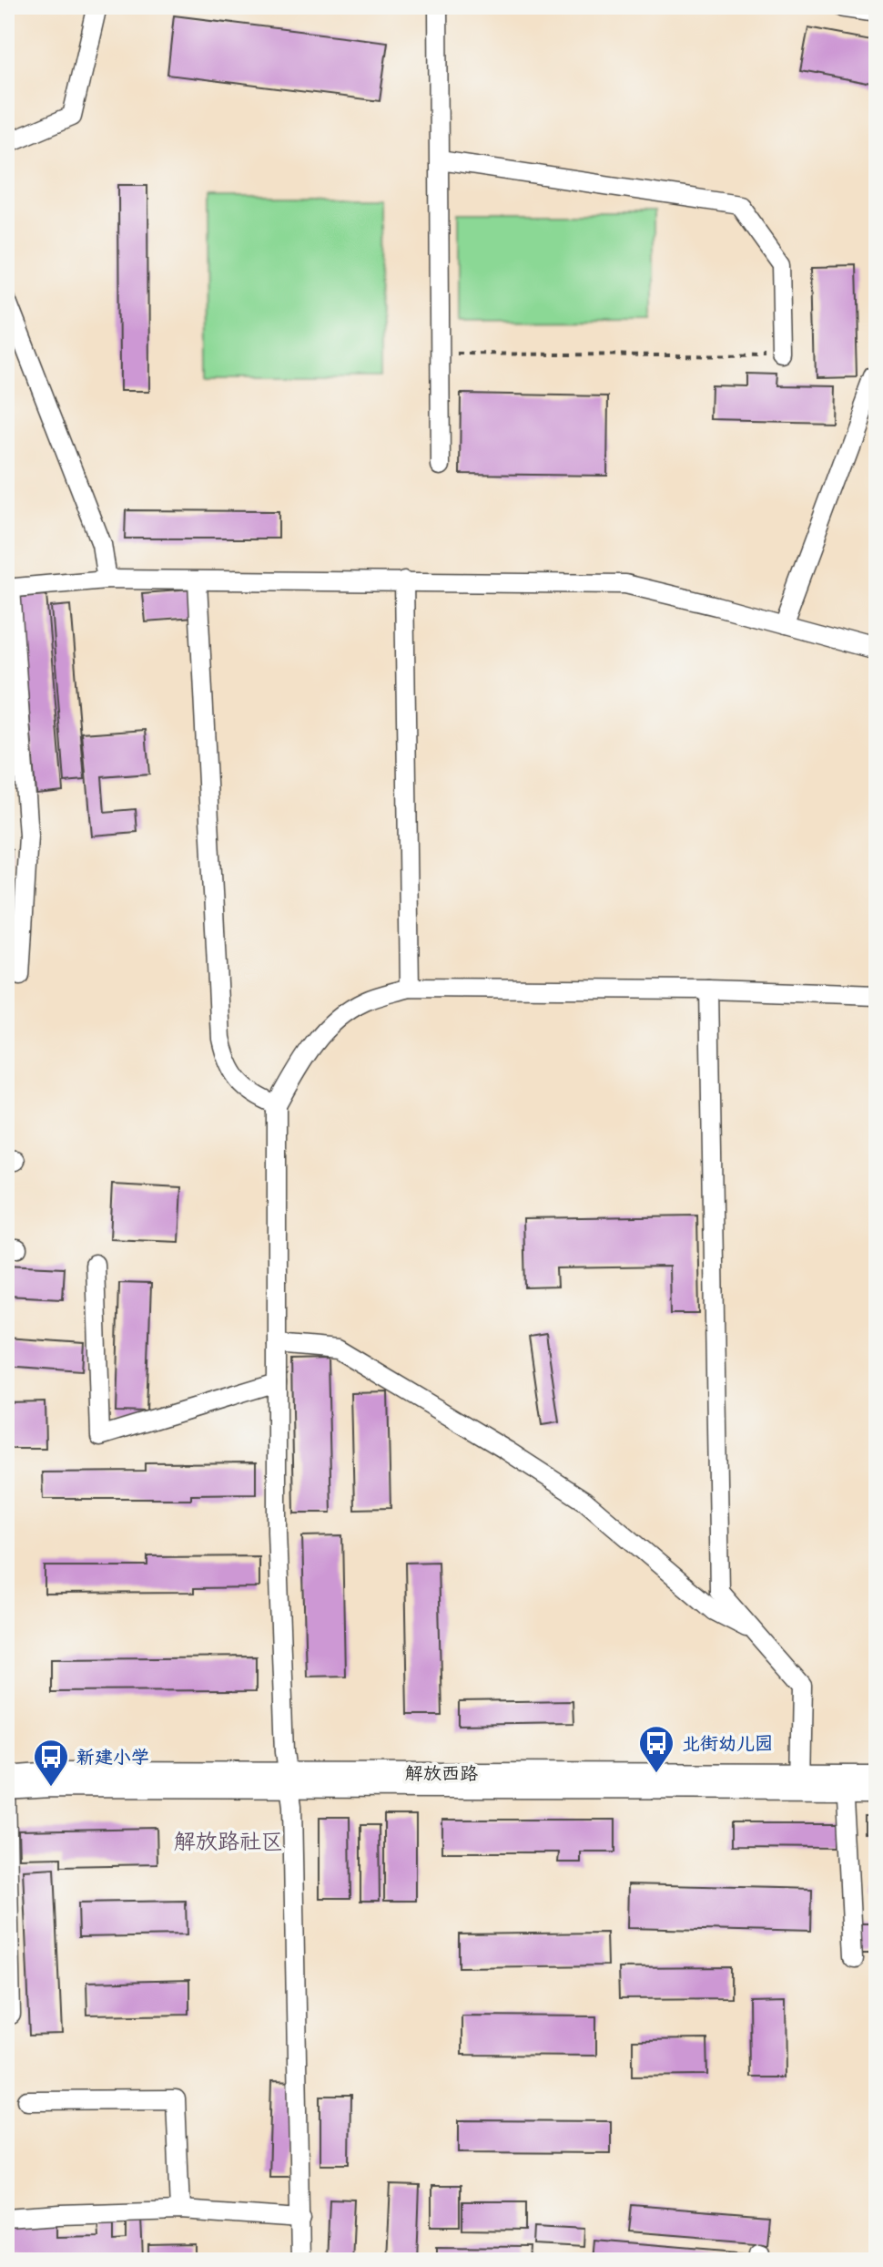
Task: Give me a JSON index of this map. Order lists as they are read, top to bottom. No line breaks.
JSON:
{"streets":{"street":["解放西路"]},"districts":["解放路社区"],"places":{"bus stop":["北街幼儿园","新建小学"]}}
